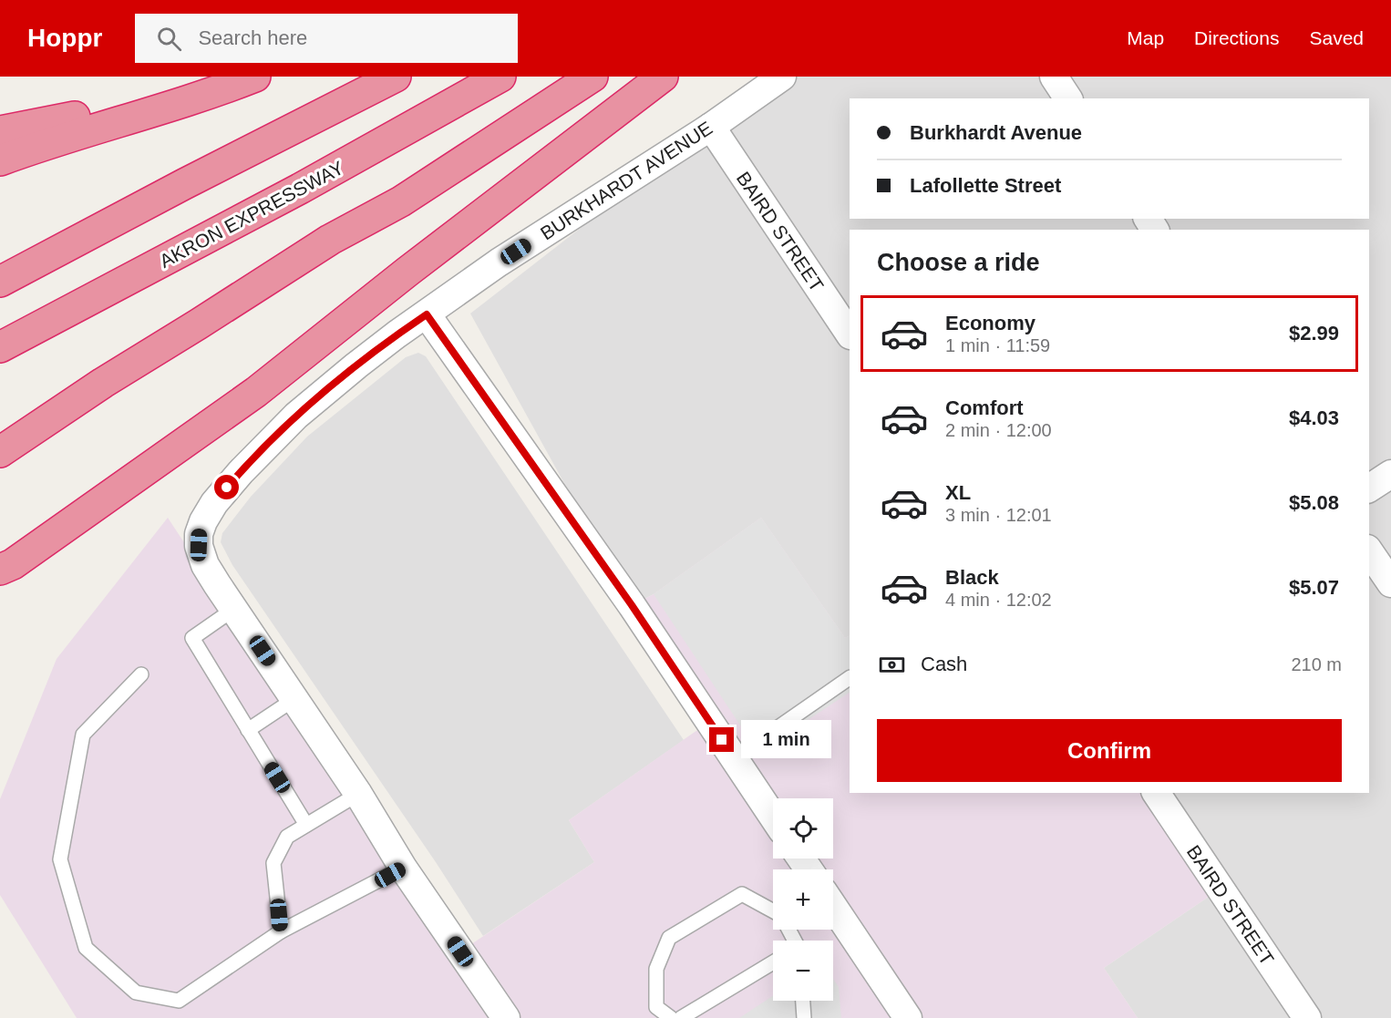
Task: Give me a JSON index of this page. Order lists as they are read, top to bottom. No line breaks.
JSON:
{"streets":{"highway":["AKRON EXPRESSWAY"],"street":["BURKHARDT AVENUE","BAIRD STREET"]},"crossings":[["BURKHARDT AVENUE","BAIRD STREET"]],"page":{"header":"Hoppr","search":"Search here","nav":["Map","Directions","Saved"],"banner":["Burkhardt Avenue","Lafollette Street"],"heading":"Choose a ride","list":[{"name":"Economy","note":"1 min · 11:59","value":"$2.99"},{"name":"Comfort","note":"2 min · 12:00","value":"$4.03"},{"name":"XL","note":"3 min · 12:01","value":"$5.08"},{"name":"Black","note":"4 min · 12:02","value":"$5.07"}],"pay":["Cash","210 m"],"buttons":"Confirm","bubble":"1 min","map_buttons":["+","−"]}}
